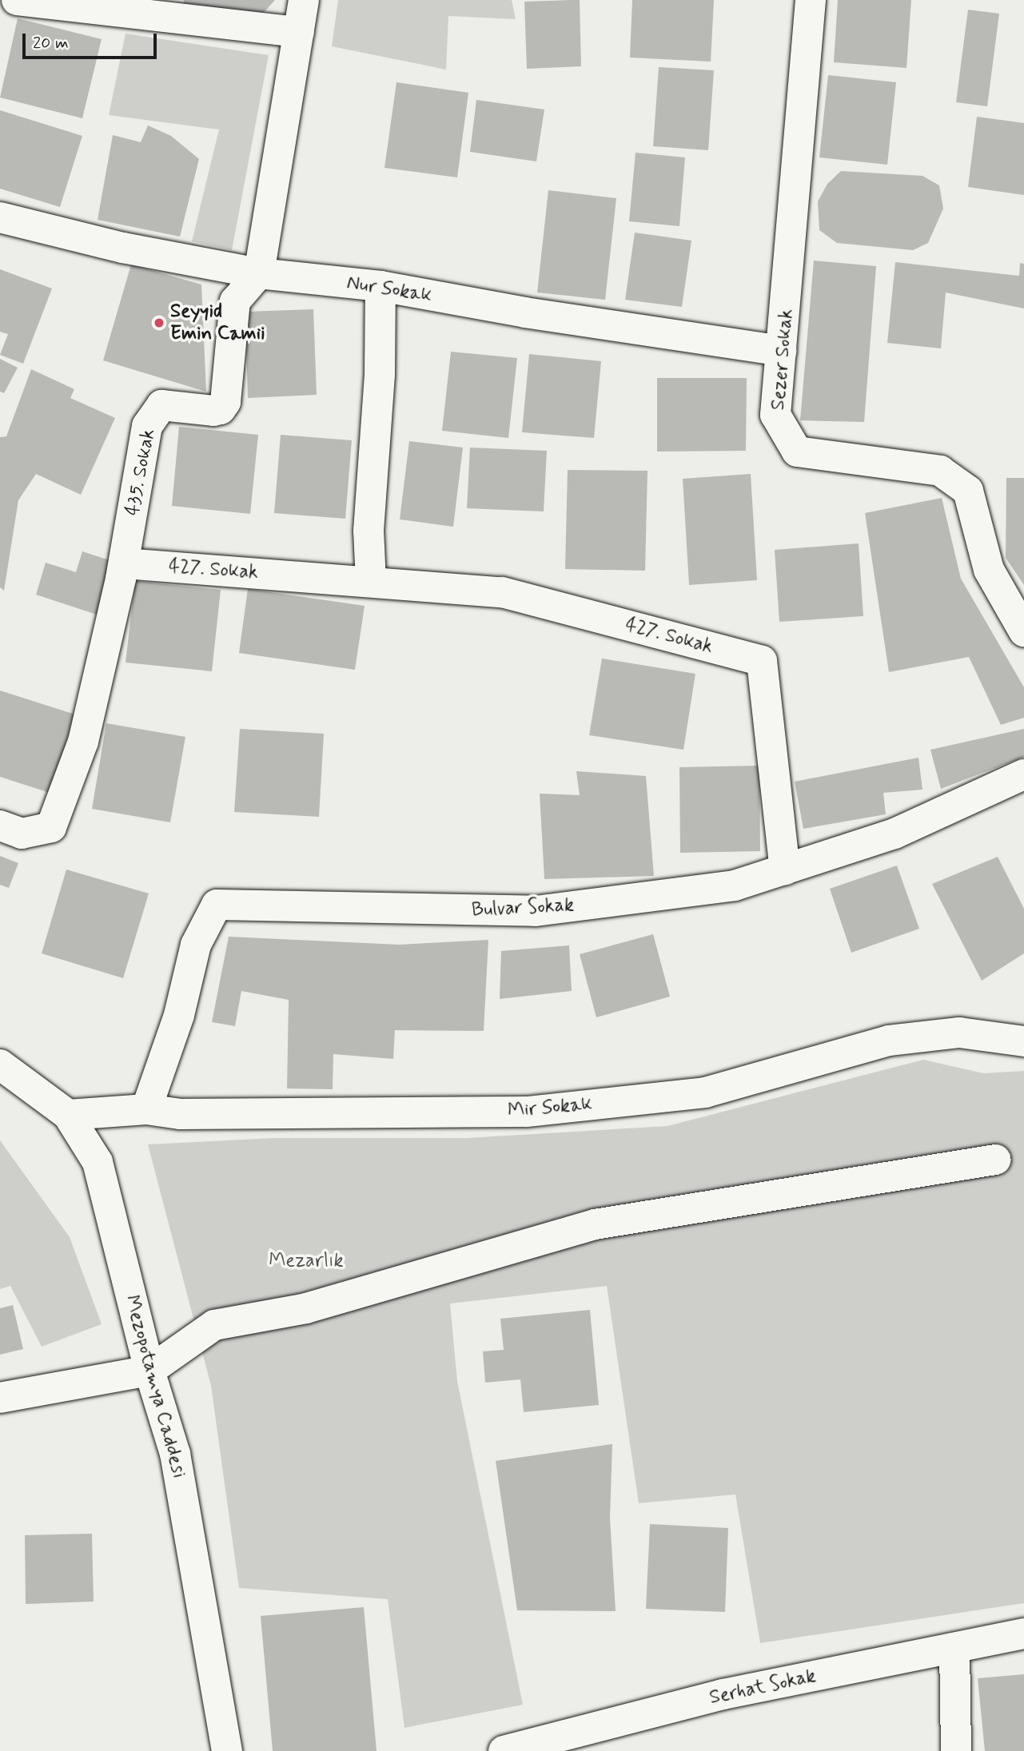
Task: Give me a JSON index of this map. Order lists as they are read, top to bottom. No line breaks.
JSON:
{"streets":{"street":["Nur Sokak","Sezer Sokak","435. Sokak","427. Sokak","Bulvar Sokak","Mir Sokak","Mezopotamya Caddesi","Serhat Sokak"]},"crossings":[["Nur Sokak","Sezer Sokak"],["Nur Sokak","435. Sokak"],["435. Sokak","427. Sokak"],["427. Sokak","Bulvar Sokak"],["Bulvar Sokak","Mir Sokak"],["Mir Sokak","Mezopotamya Caddesi"]],"parks":["Mezarlık"],"places":["Seyyid Emin Camii"],"scale_bar":"20 m"}
